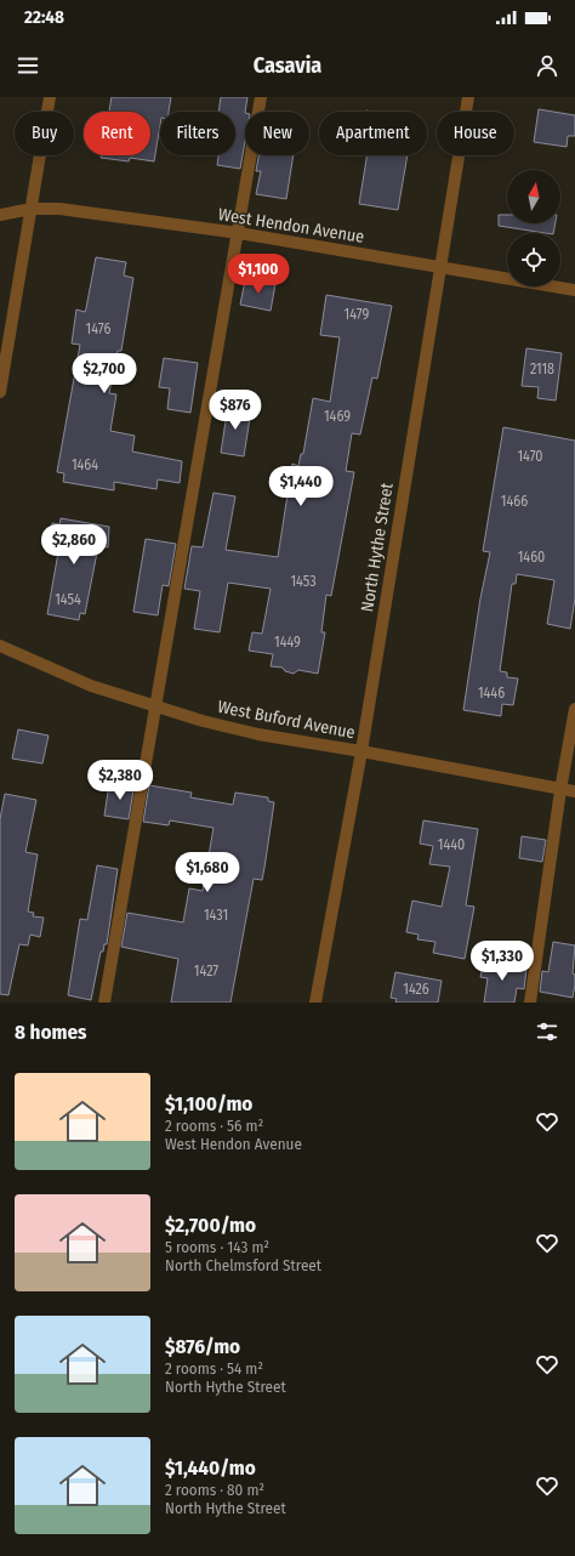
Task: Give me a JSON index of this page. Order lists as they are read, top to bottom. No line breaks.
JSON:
{"streets":{"street":["West Hendon Avenue","North Hythe Street","West Buford Avenue"]},"crossings":[["West Hendon Avenue","North Hythe Street"],["North Hythe Street","West Buford Avenue"]],"house_numbers":["1479","1476","2118","1469","1470","1464","1466","1460","1453","1454","1449","1446","1440","1431","1427","1426"],"north":"top","page":{"status":"22:48","header":"Casavia","chip":["Buy","Rent","Filters","New","Apartment","House"],"price":["$1,100","$2,700","$876","$1,440","$2,860","$2,380","$1,680","$1,330"],"heading":"8 homes","list":[{"name":"$1,100/mo","note":"2 rooms · 56 m² · West Hendon Avenue"},{"name":"$2,700/mo","note":"5 rooms · 143 m² · North Chelmsford Street"},{"name":"$876/mo","note":"2 rooms · 54 m² · North Hythe Street"},{"name":"$1,440/mo","note":"2 rooms · 80 m² · North Hythe Street"}]}}
